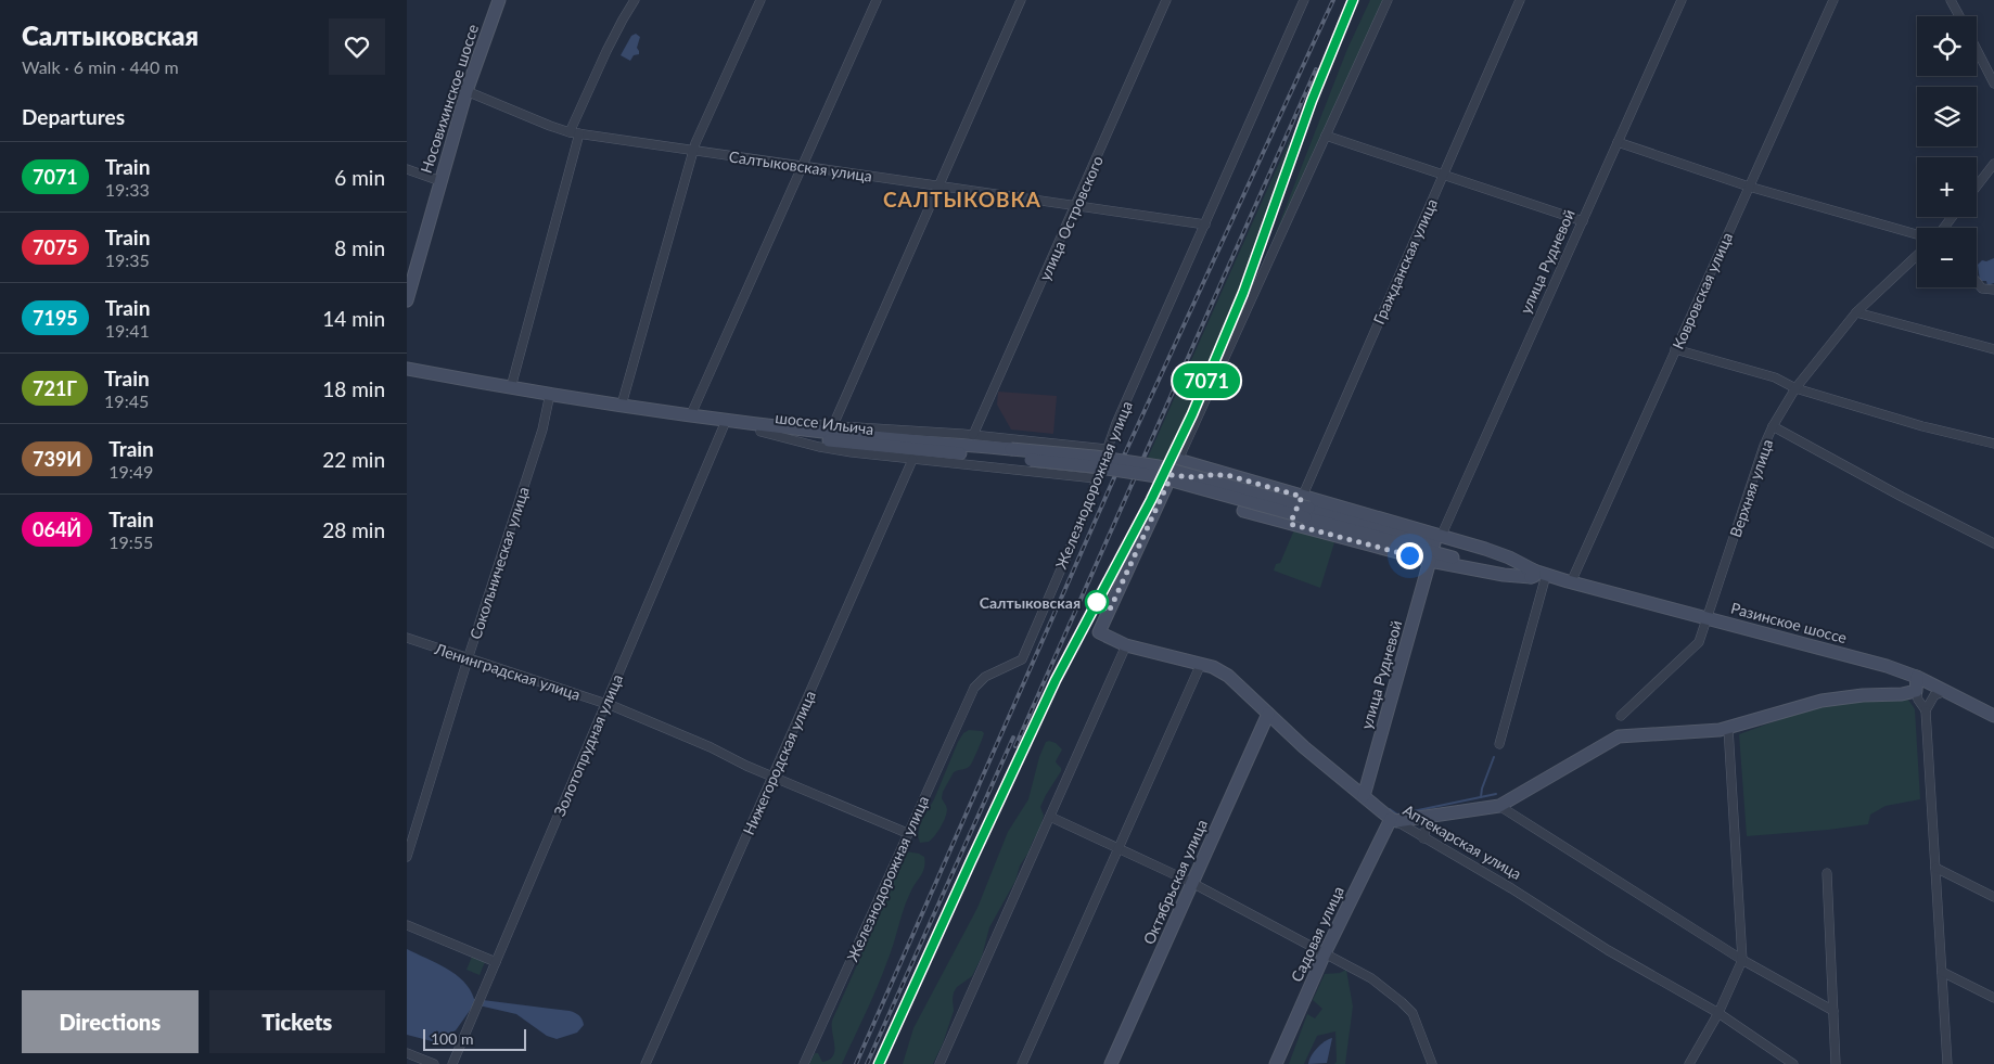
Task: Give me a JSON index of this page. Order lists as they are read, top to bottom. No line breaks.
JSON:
{"streets":{"street":["Носовихинское шоссе","Салтыковская улица","улица Островского","Гражданская улица","улица Рудневой","Ковровская улица","шоссе Ильича","Железнодорожная улица","Верхняя улица","Сокольническая улица","Разинское шоссе","Ленинградская улица","Золотопрудная улица","Нижегородская улица","Аптекарская улица","Октябрьская улица","Садовая улица"]},"crossings":[["Носовихинское шоссе","Салтыковская улица"],["Салтыковская улица","улица Островского"],["Салтыковская улица","Железнодорожная улица"],["Гражданская улица","Разинское шоссе"],["улица Рудневой","Аптекарская улица"],["Ковровская улица","Разинское шоссе"],["шоссе Ильича","Сокольническая улица"],["шоссе Ильича","Золотопрудная улица"],["Железнодорожная улица","Ленинградская улица"],["Верхняя улица","Разинское шоссе"],["Сокольническая улица","Ленинградская улица"],["Ленинградская улица","Золотопрудная улица"],["Ленинградская улица","Нижегородская улица"],["Аптекарская улица","Октябрьская улица"],["Аптекарская улица","Садовая улица"]],"districts":["САЛТЫКОВКА"],"places":["Салтыковская"],"scale_bar":"100 m","page":{"heading":[["Салтыковская","Walk · 6 min · 440 m"],"Departures"],"on_map":"7071","map_buttons":["+","−"],"list":[{"mark":"7071","name":"Train","note":"19:33","value":"6 min"},{"mark":"7075","name":"Train","note":"19:35","value":"8 min"},{"mark":"7195","name":"Train","note":"19:41","value":"14 min"},{"mark":"721Г","name":"Train","note":"19:45","value":"18 min"},{"mark":"739И","name":"Train","note":"19:49","value":"22 min"},{"mark":"064Й","name":"Train","note":"19:55","value":"28 min"}],"buttons":["Directions","Tickets"],"scale":"100 m"}}
